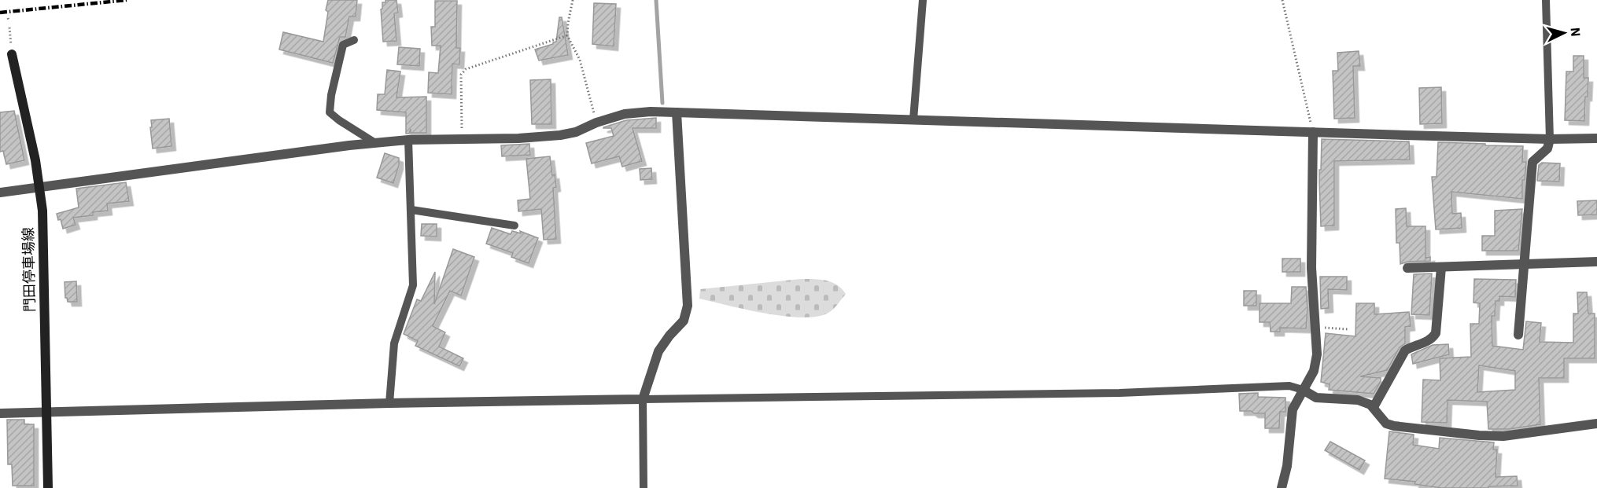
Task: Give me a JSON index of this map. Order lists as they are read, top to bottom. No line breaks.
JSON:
{"streets":{"main road":["門田停車場線"]},"north":"right"}
